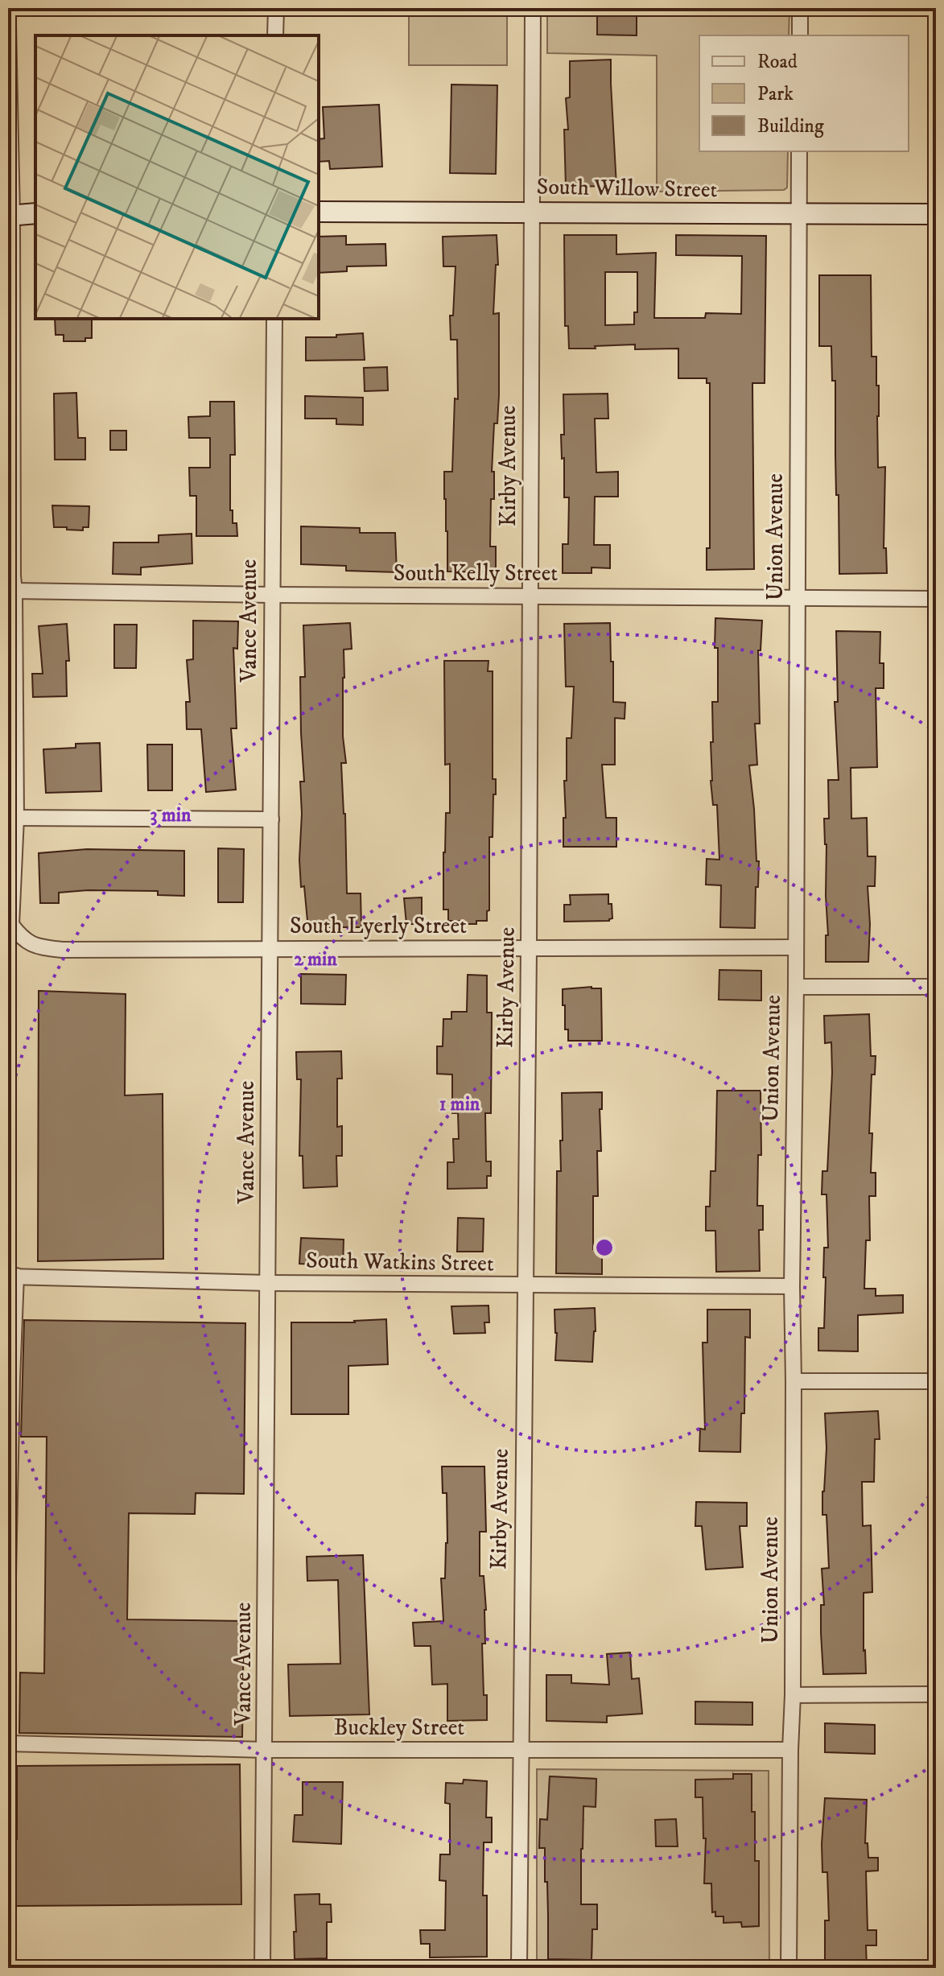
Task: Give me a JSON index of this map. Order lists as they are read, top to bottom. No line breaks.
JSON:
{"streets":{"main road":["South Willow Street"],"street":["Kirby Avenue","Union Avenue","South Kelly Street","Vance Avenue","South Lyerly Street","South Watkins Street","Buckley Street"]},"crossings":[["South Willow Street","Kirby Avenue"],["South Willow Street","Union Avenue"],["Kirby Avenue","South Kelly Street"],["Kirby Avenue","South Lyerly Street"],["Kirby Avenue","South Watkins Street"],["Kirby Avenue","Buckley Street"],["Union Avenue","South Kelly Street"],["Union Avenue","South Lyerly Street"],["Union Avenue","South Watkins Street"],["Union Avenue","Buckley Street"],["South Kelly Street","Vance Avenue"],["Vance Avenue","South Lyerly Street"],["Vance Avenue","South Watkins Street"],["Vance Avenue","Buckley Street"]],"legend":["Road","Park","Building"],"rings":["3 min","2 min","1 min"]}
